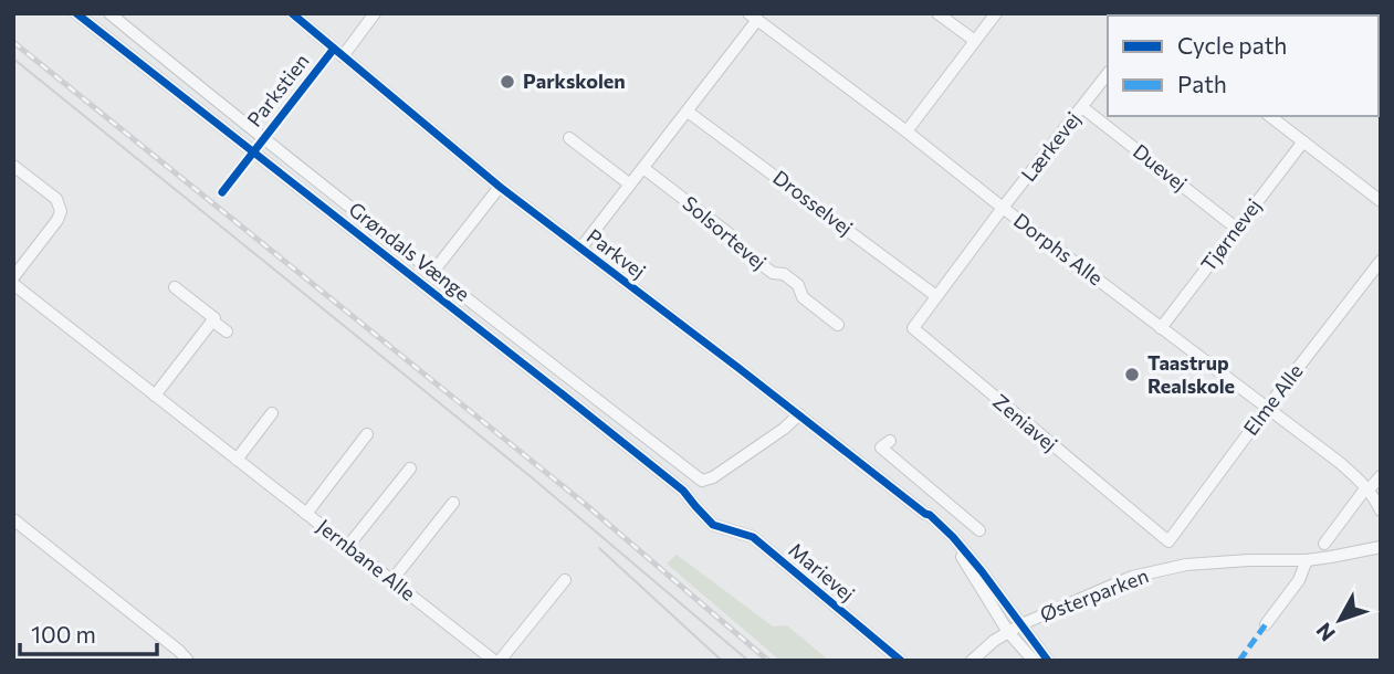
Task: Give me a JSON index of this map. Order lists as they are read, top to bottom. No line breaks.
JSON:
{"streets":{"street":["Lærkevej","Duevej","Drosselvej","Solsortevej","Tjørnevej","Dorphs Alle","Grøndals Vænge","Parkvej","Elme Alle","Zeniavej","Jernbane Alle","Marievej","Østerparken"],"cycle path":["Parkstien"]},"crossings":[["Lærkevej","Duevej"],["Lærkevej","Drosselvej"],["Lærkevej","Dorphs Alle"],["Lærkevej","Zeniavej"],["Duevej","Tjørnevej"],["Drosselvej","Zeniavej"],["Tjørnevej","Dorphs Alle"],["Dorphs Alle","Elme Alle"],["Grøndals Vænge","Marievej"],["Parkvej","Østerparken"],["Elme Alle","Zeniavej"]],"places":["Parkskolen","Taastrup Realskole"],"legend":["Cycle path","Path"],"scale_bar":"100 m","north":"bottom left"}
